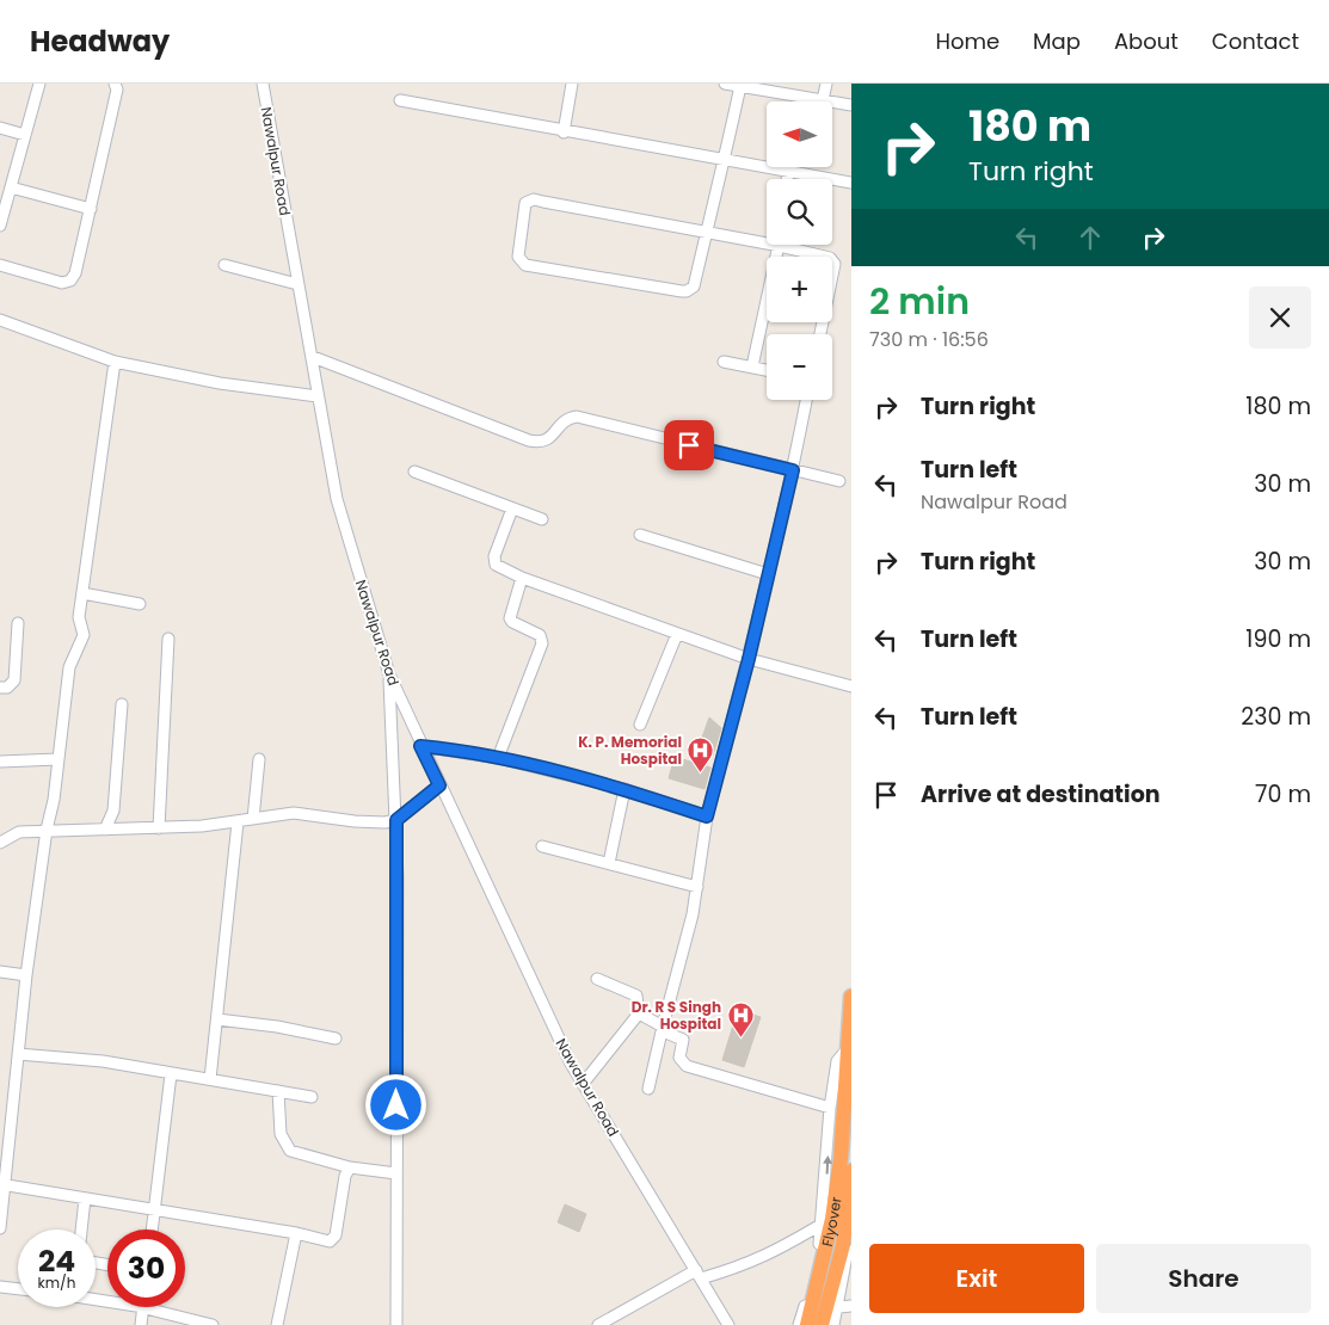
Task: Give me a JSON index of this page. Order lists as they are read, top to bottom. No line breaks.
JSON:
{"streets":{"highway":["Flyover"],"street":["Nawalpur Road"]},"places":{"hospital":["K. P. Memorial Hospital","Dr. R S Singh Hospital"]},"north":"left","page":{"header":"Headway","nav":["Home","Map","About","Contact"],"turn":["180 m","Turn right"],"map_buttons":["+","−"],"heading":["2 min","730 m · 16:56"],"list":[{"name":"Turn right","value":"180 m"},{"name":"Turn left","note":"Nawalpur Road","value":"30 m"},{"name":"Turn right","value":"30 m"},{"name":"Turn left","value":"190 m"},{"name":"Turn left","value":"230 m"},{"name":"Arrive at destination","value":"70 m"}],"speed":"24 km/h","limit":"30","buttons":["Exit","Share"]}}
